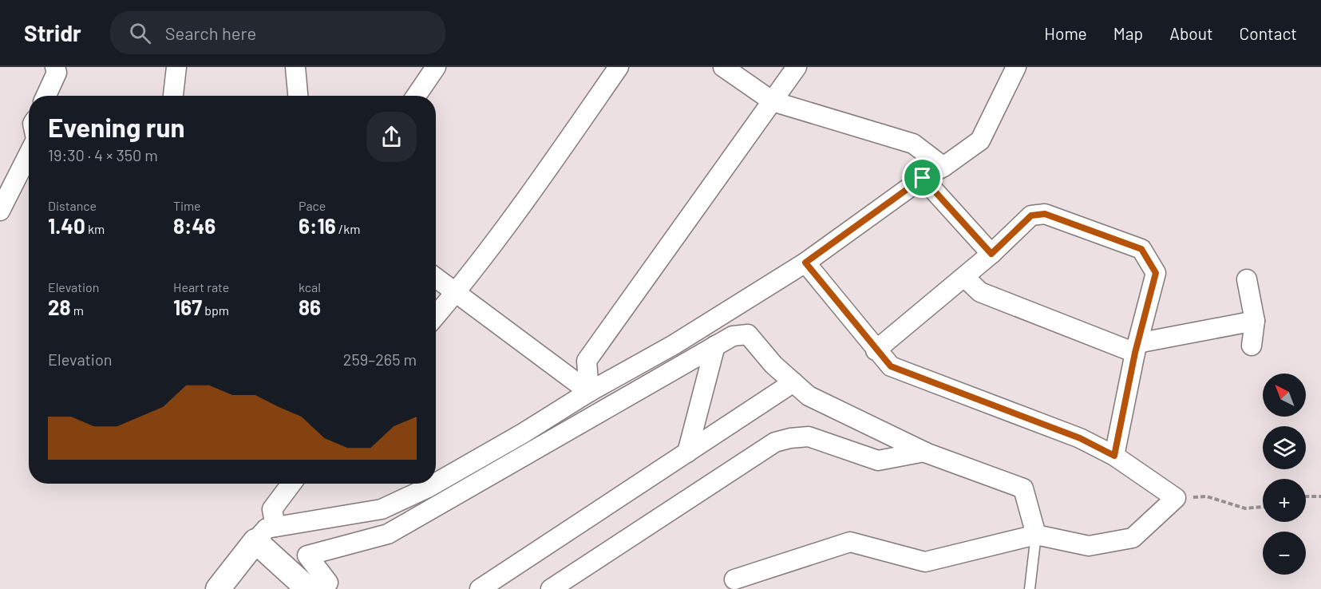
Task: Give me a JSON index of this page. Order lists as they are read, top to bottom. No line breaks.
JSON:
{"north":"top left","page":{"header":"Stridr","search":"Search here","nav":["Home","Map","About","Contact"],"heading":["Evening run","19:30 · 4 × 350 m"],"stats":[["Distance","1.40 km"],["Time","8:46"],["Pace","6:16 /km"],["Elevation","28 m"],["Heart rate","167 bpm"],["kcal","86"]],"chart":["Elevation","259–265 m"],"map_buttons":["+","−"]}}
